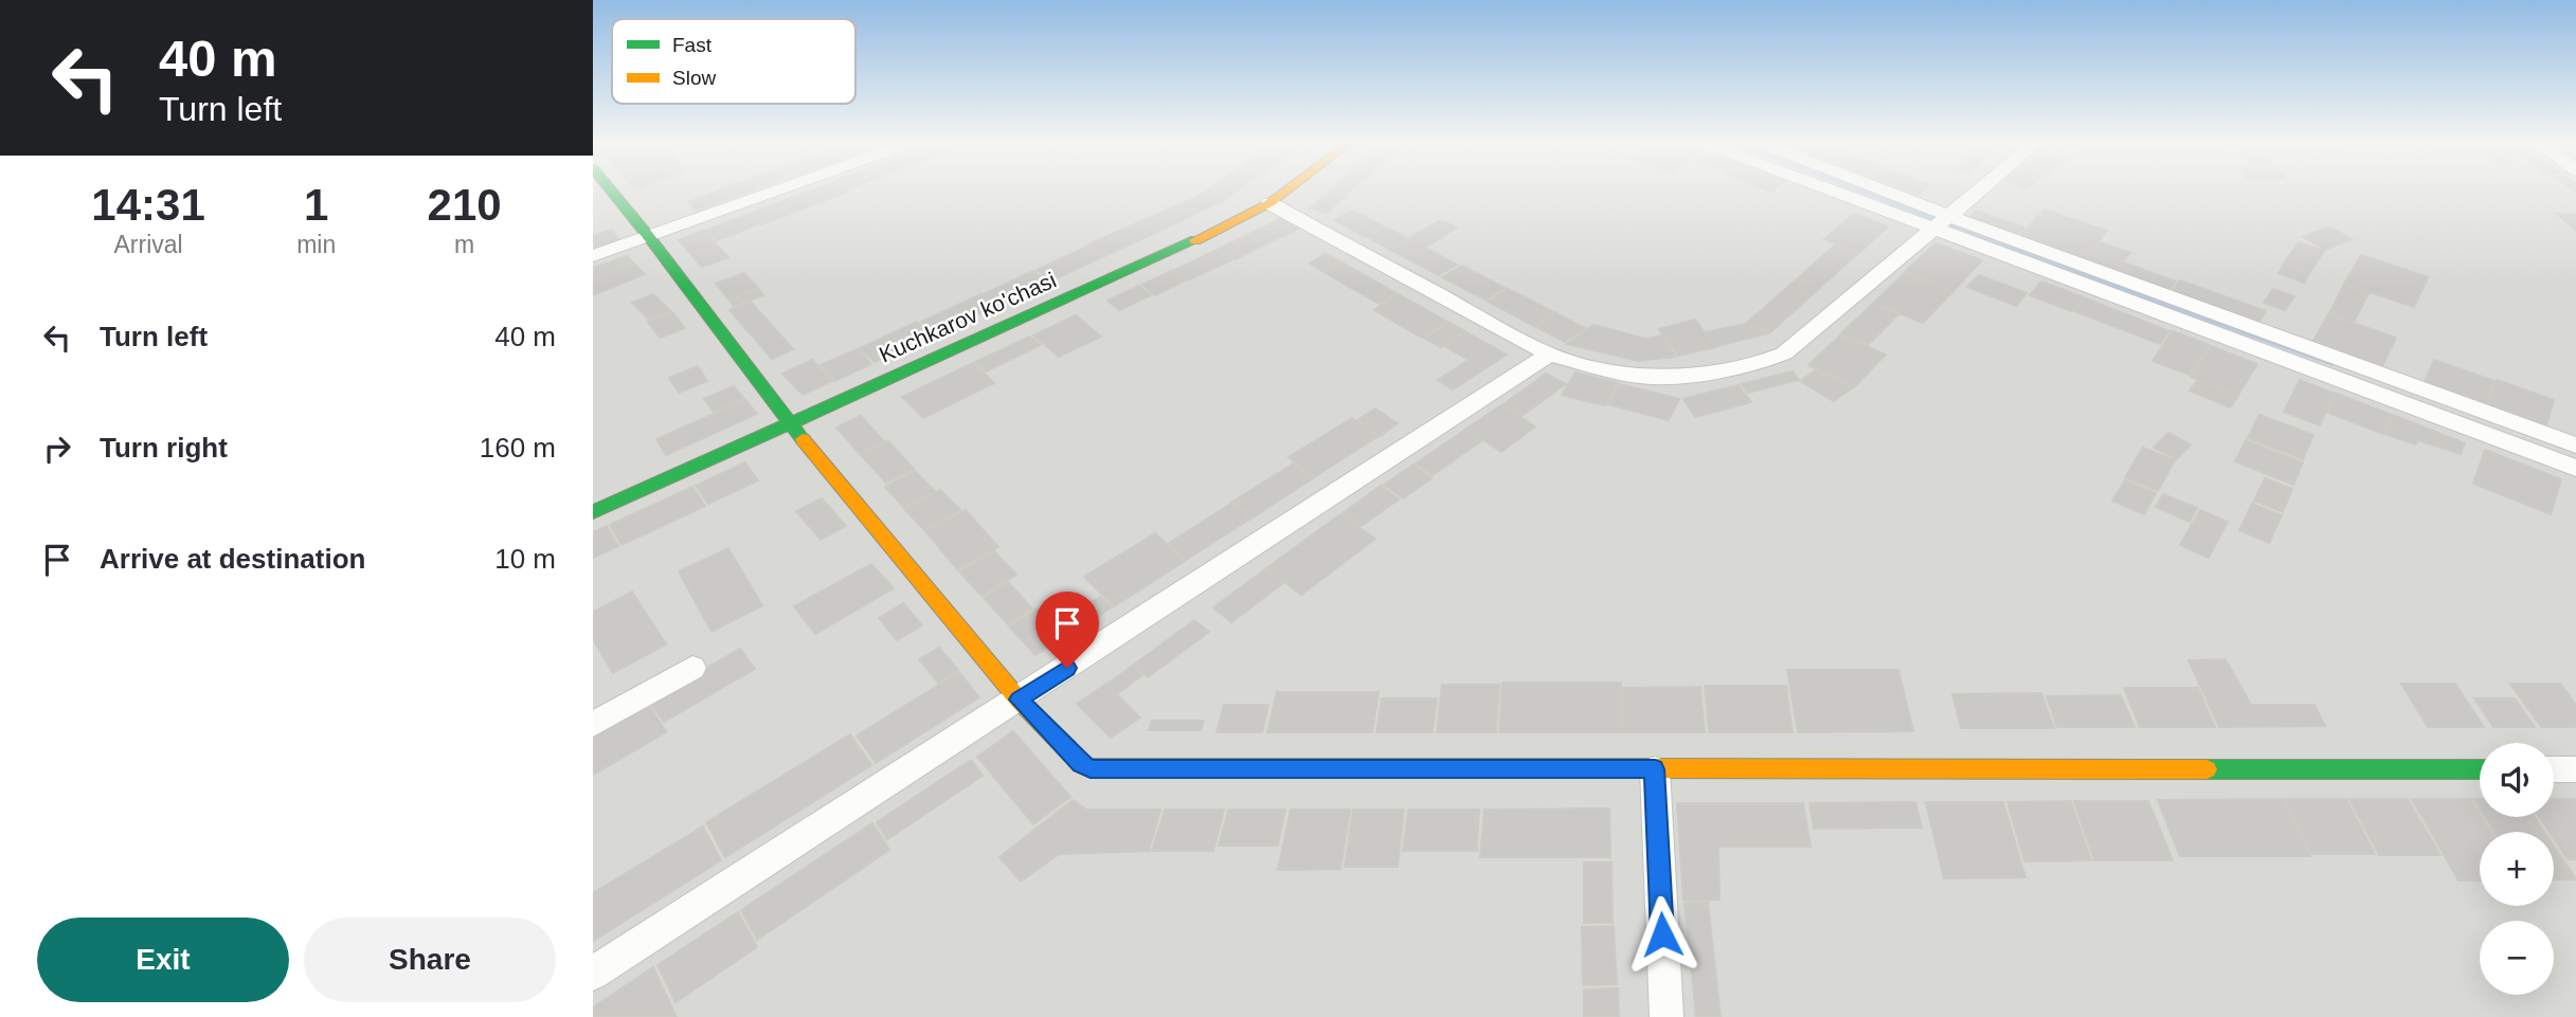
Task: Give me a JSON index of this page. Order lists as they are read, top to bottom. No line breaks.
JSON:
{"streets":{"street":["Kuchkarov ko'chasi"]},"legend":["Fast","Slow"],"page":{"turn":["40 m","Turn left"],"eta":["14:31","Arrival","1","min","210","m"],"list":[{"name":"Turn left","value":"40 m"},{"name":"Turn right","value":"160 m"},{"name":"Arrive at destination","value":"10 m"}],"map_buttons":["+","−"],"buttons":["Exit","Share"]}}
